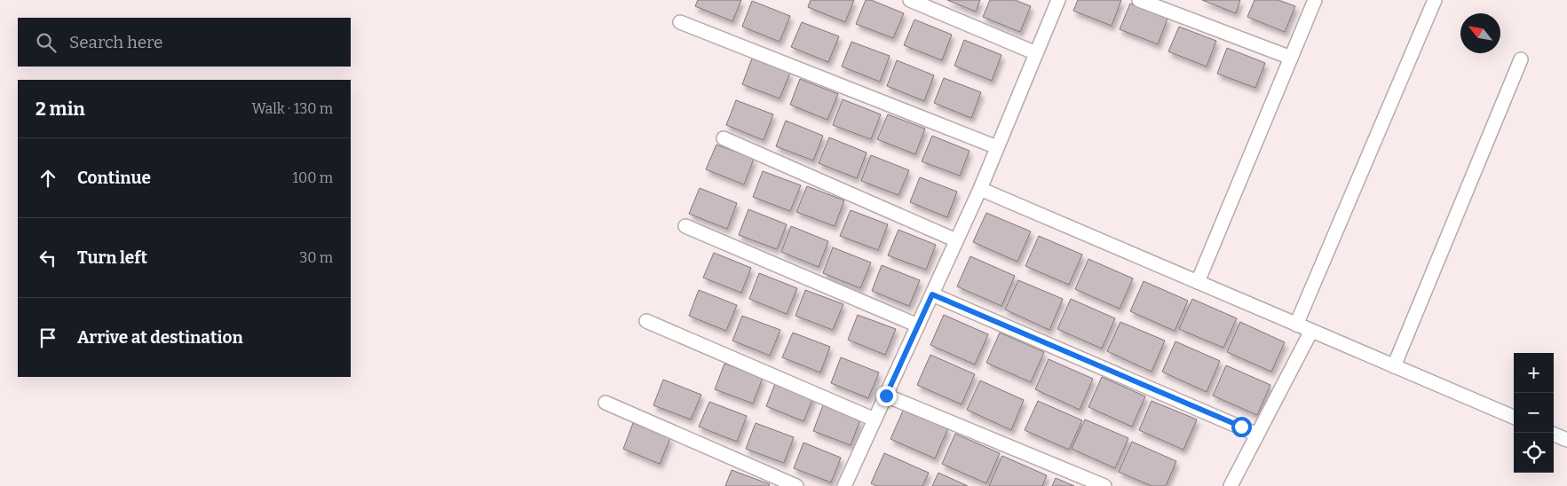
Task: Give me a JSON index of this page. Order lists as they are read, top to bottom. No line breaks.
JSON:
{"north":"top left","page":{"search":"Search here","heading":["2 min","Walk · 130 m"],"list":[["Continue","100 m"],["Turn left","30 m"],"Arrive at destination"],"map_buttons":["+","−"]}}
